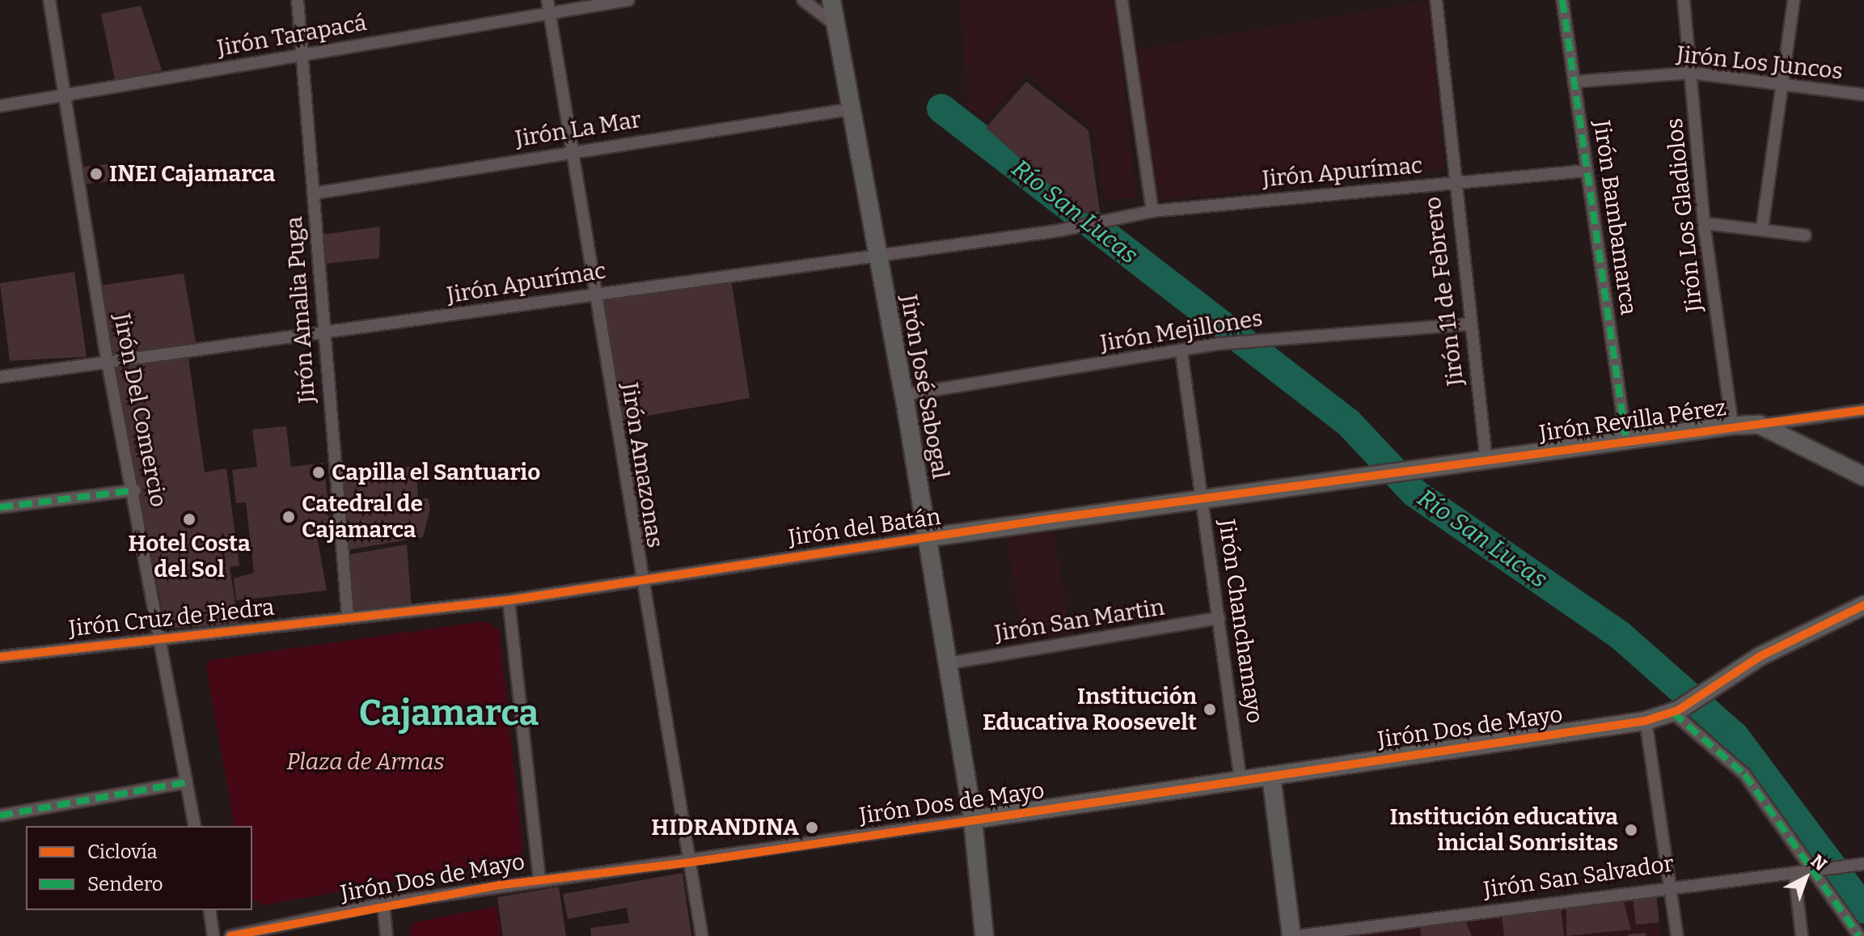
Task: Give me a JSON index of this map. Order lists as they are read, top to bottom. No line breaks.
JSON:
{"streets":{"street":["Jirón Tarapacá","Jirón Los Juncos","Jirón La Mar","Jirón Apurímac","Jirón Los Gladiolos","Jirón Bambamarca","Jirón 11 de Febrero","Jirón Amalia Puga","Jirón Mejillones","Jirón José Sabogal","Jirón Del Comercio","Jirón Revilla Pérez","Jirón Amazonas","Jirón del Batán","Jirón Cruz de Piedra","Jirón San Martin","Jirón Chanchamayo","Jirón Dos de Mayo","Jirón San Salvador"]},"crossings":[["Jirón Tarapacá","Jirón Amalia Puga"],["Jirón Tarapacá","Jirón Del Comercio"],["Jirón Tarapacá","Jirón Amazonas"],["Jirón Los Juncos","Jirón Los Gladiolos"],["Jirón Los Juncos","Jirón Bambamarca"],["Jirón La Mar","Jirón Amalia Puga"],["Jirón La Mar","Jirón José Sabogal"],["Jirón La Mar","Jirón Amazonas"],["Jirón Apurímac","Jirón Bambamarca"],["Jirón Apurímac","Jirón 11 de Febrero"],["Jirón Apurímac","Jirón Amalia Puga"],["Jirón Apurímac","Jirón José Sabogal"],["Jirón Apurímac","Jirón Del Comercio"],["Jirón Apurímac","Jirón Amazonas"],["Jirón Los Gladiolos","Jirón Revilla Pérez"],["Jirón Bambamarca","Jirón Revilla Pérez"],["Jirón 11 de Febrero","Jirón Mejillones"],["Jirón 11 de Febrero","Jirón Revilla Pérez"],["Jirón Amalia Puga","Jirón del Batán"],["Jirón Amalia Puga","Jirón Cruz de Piedra"],["Jirón Mejillones","Jirón José Sabogal"],["Jirón Mejillones","Jirón Chanchamayo"],["Jirón José Sabogal","Jirón del Batán"],["Jirón José Sabogal","Jirón San Martin"],["Jirón José Sabogal","Jirón Dos de Mayo"],["Jirón Del Comercio","Jirón Cruz de Piedra"],["Jirón Revilla Pérez","Jirón del Batán"],["Jirón Amazonas","Jirón del Batán"],["Jirón Amazonas","Jirón Dos de Mayo"],["Jirón del Batán","Jirón Cruz de Piedra"],["Jirón del Batán","Jirón Chanchamayo"],["Jirón San Martin","Jirón Chanchamayo"],["Jirón Chanchamayo","Jirón Dos de Mayo"]],"districts":["Cajamarca"],"water":["Río San Lucas"],"parks":["Plaza de Armas"],"places":["INEI Cajamarca","Capilla el Santuario","Catedral de Cajamarca","Hotel Costa del Sol","Institución Educativa Roosevelt","HIDRANDINA","Institución educativa inicial Sonrisitas"],"legend":["Ciclovía","Sendero"],"north":"top right"}
